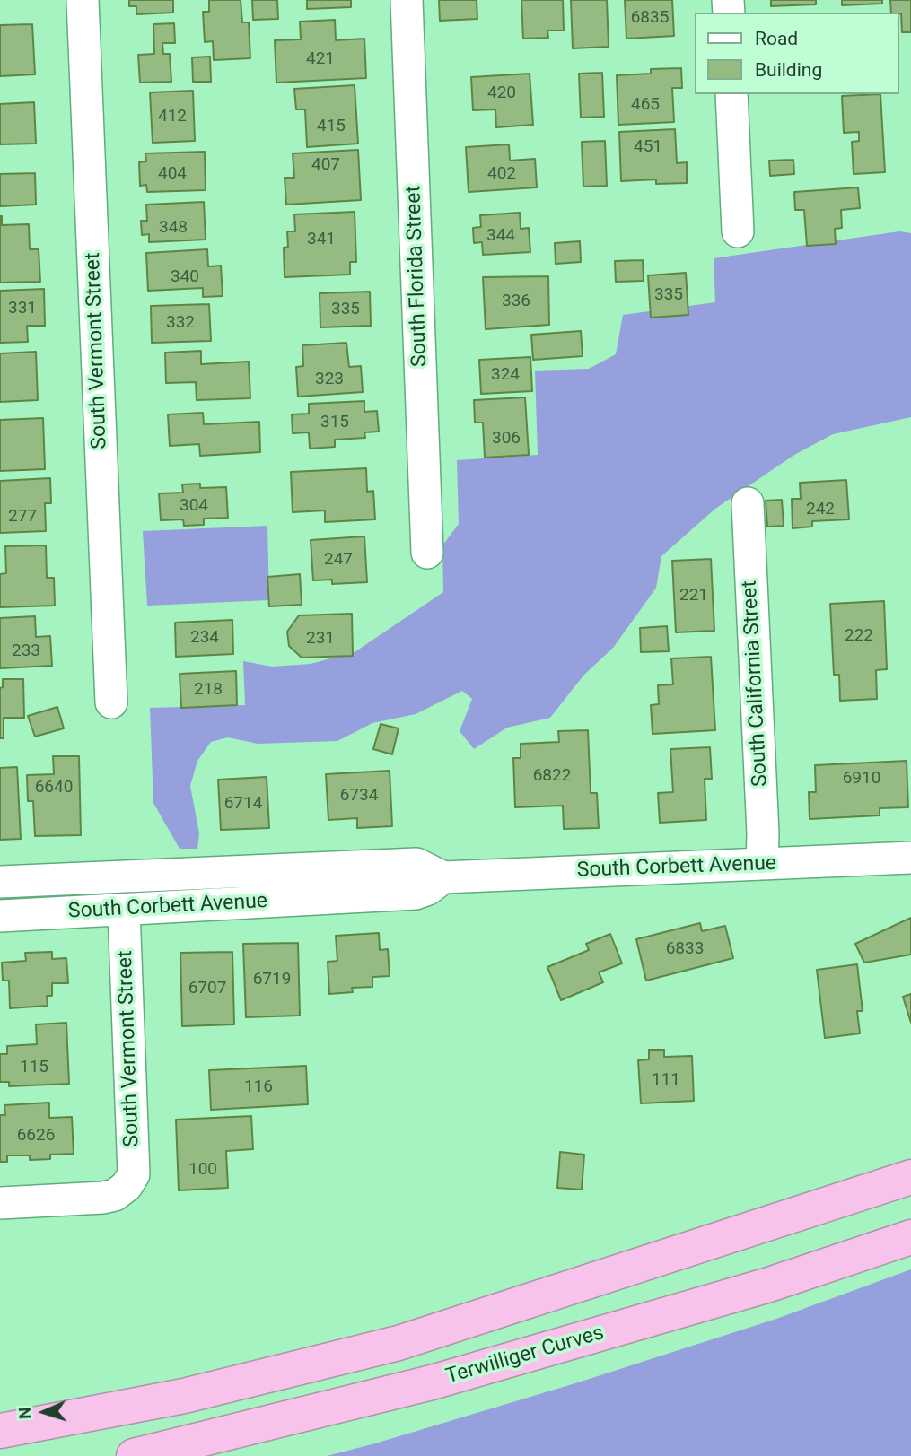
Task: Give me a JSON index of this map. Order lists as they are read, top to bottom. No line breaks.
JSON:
{"streets":{"highway":["Terwilliger Curves"],"street":["South Florida Street","South Vermont Street","South California Street","South Corbett Avenue"]},"crossings":[["South Vermont Street","South Corbett Avenue"],["South California Street","South Corbett Avenue"]],"house_numbers":["6835","421","420","465","412","415","451","407","404","402","348","344","341","340","335","336","331","335","332","324","323","315","306","304","242","277","247","221","222","234","231","233","218","6822","6910","6640","6734","6714","6833","6719","6707","115","111","116","6626","100"],"legend":["Road","Building"],"north":"left"}
